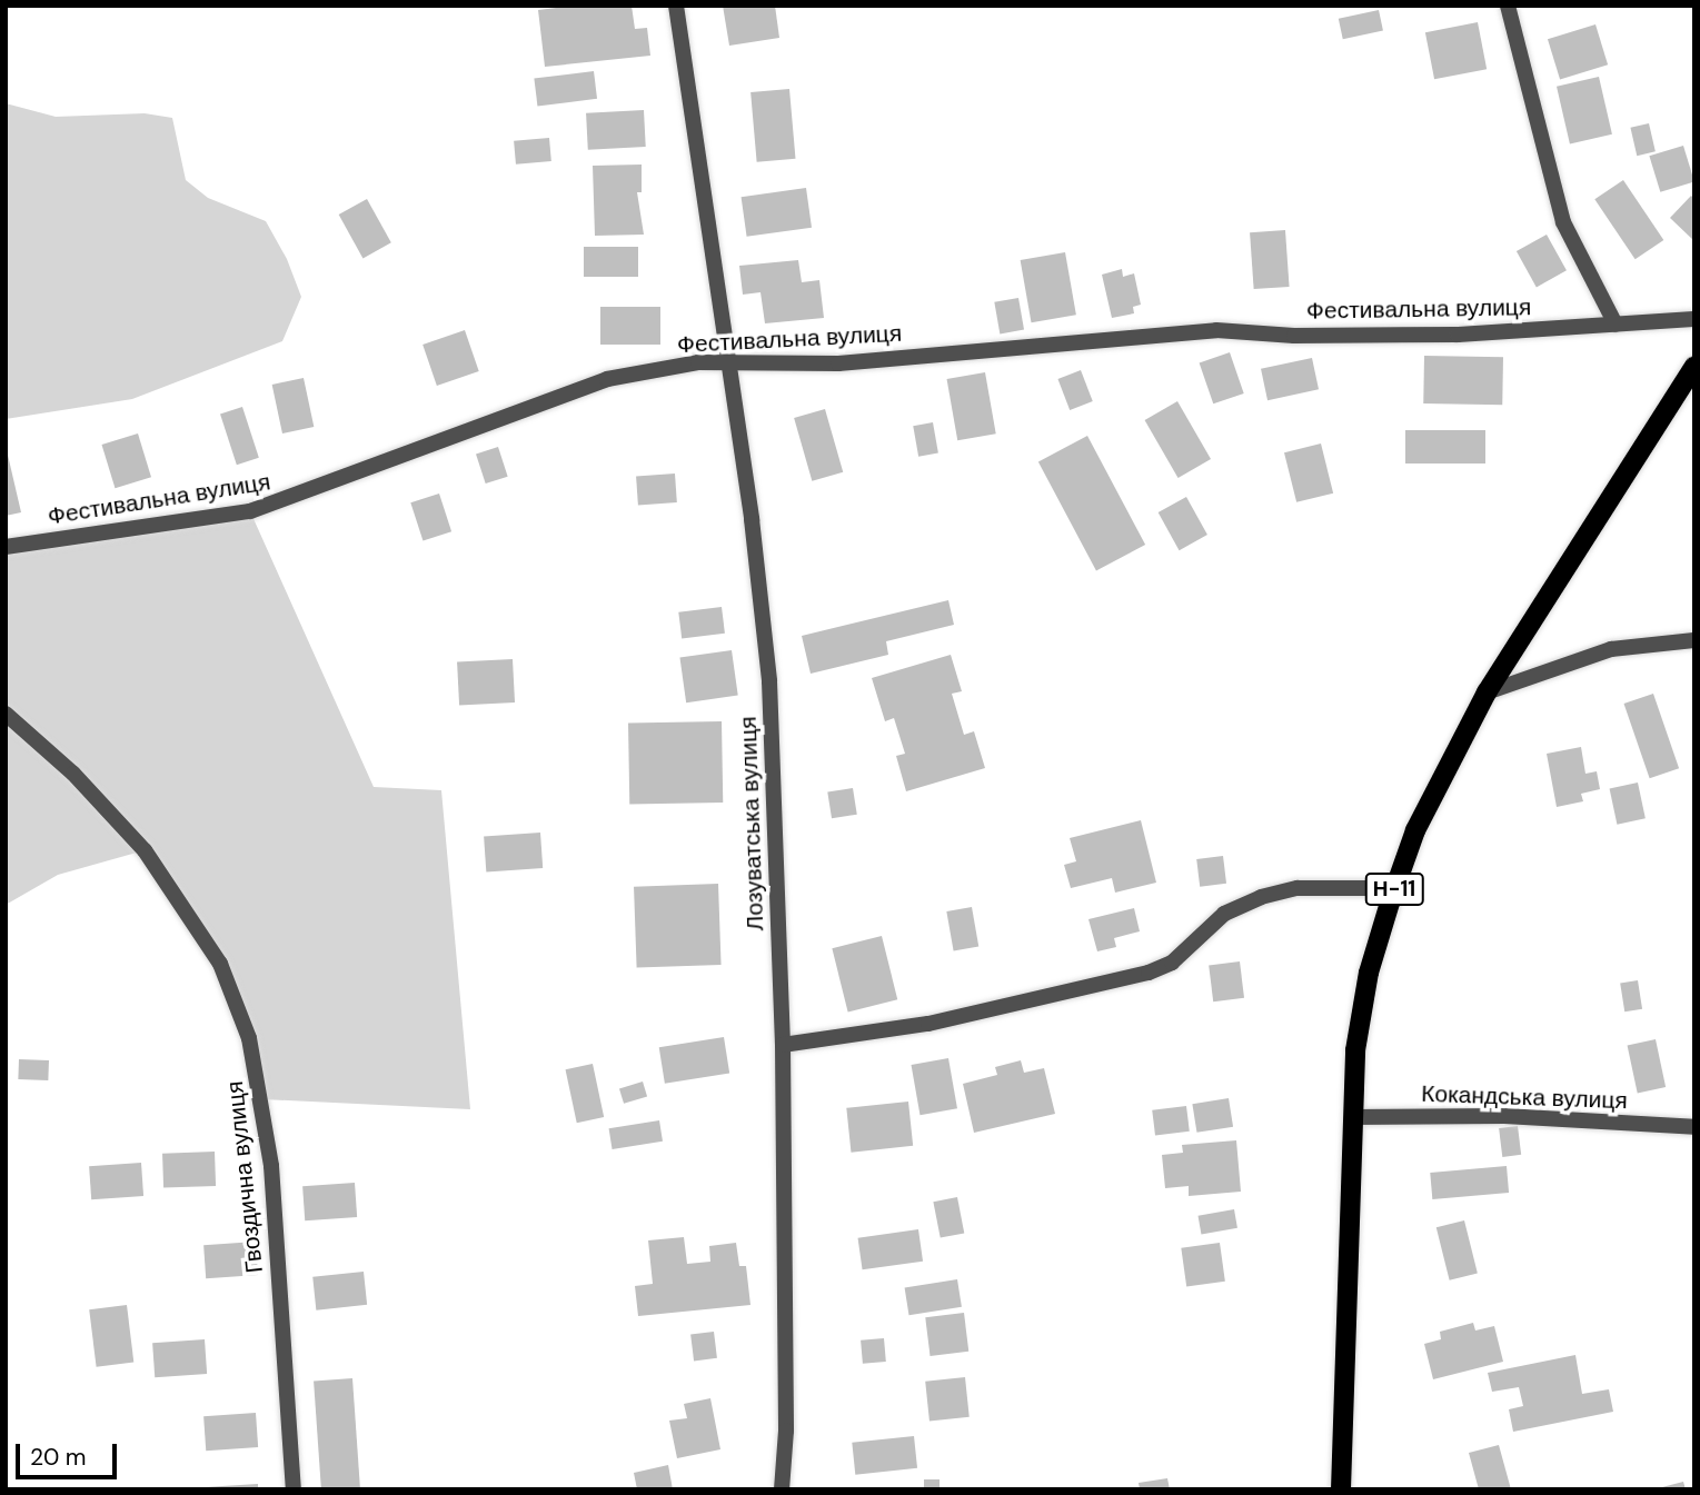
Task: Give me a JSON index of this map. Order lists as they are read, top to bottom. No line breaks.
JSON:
{"streets":{"main road":["Н-11"],"street":["Фестивальна вулиця","Лозуватська вулиця","Кокандська вулиця","Гвоздична вулиця"]},"crossings":[["Фестивальна вулиця","Лозуватська вулиця"],["Н-11","Кокандська вулиця"]],"scale_bar":"20 m"}
